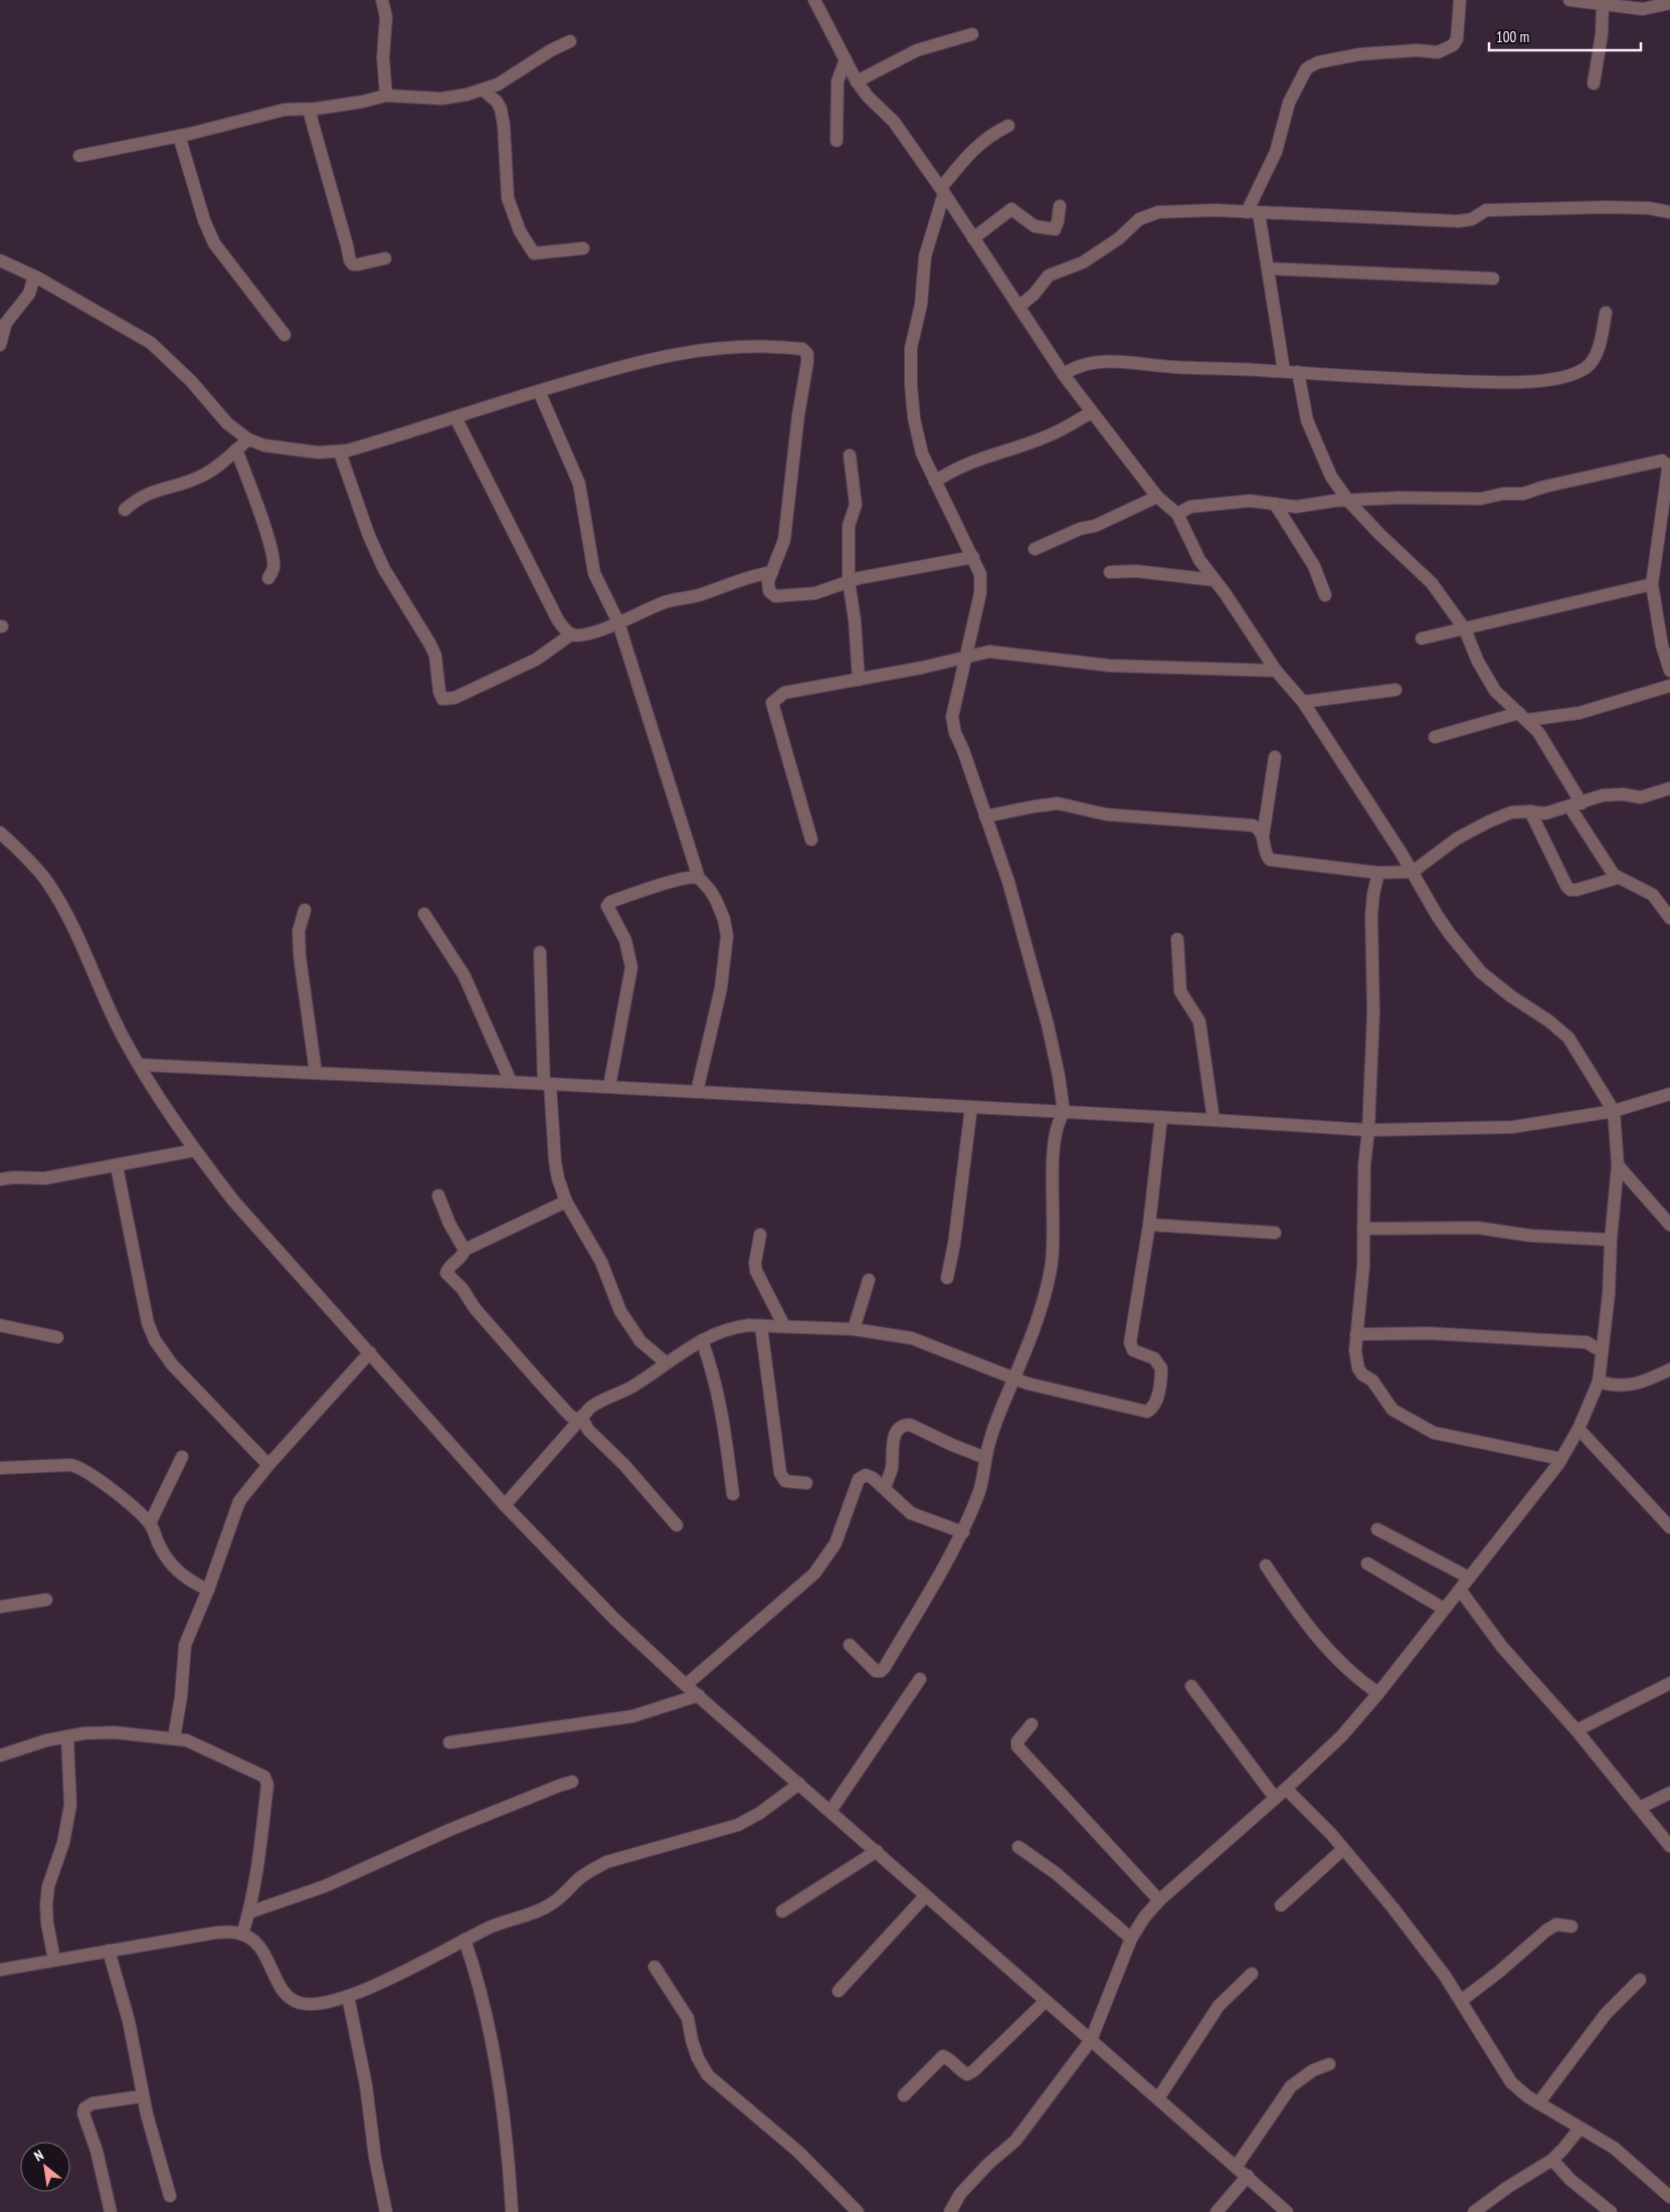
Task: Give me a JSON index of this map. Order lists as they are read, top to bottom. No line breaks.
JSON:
{"scale_bar":"100 m","north":"top left"}
